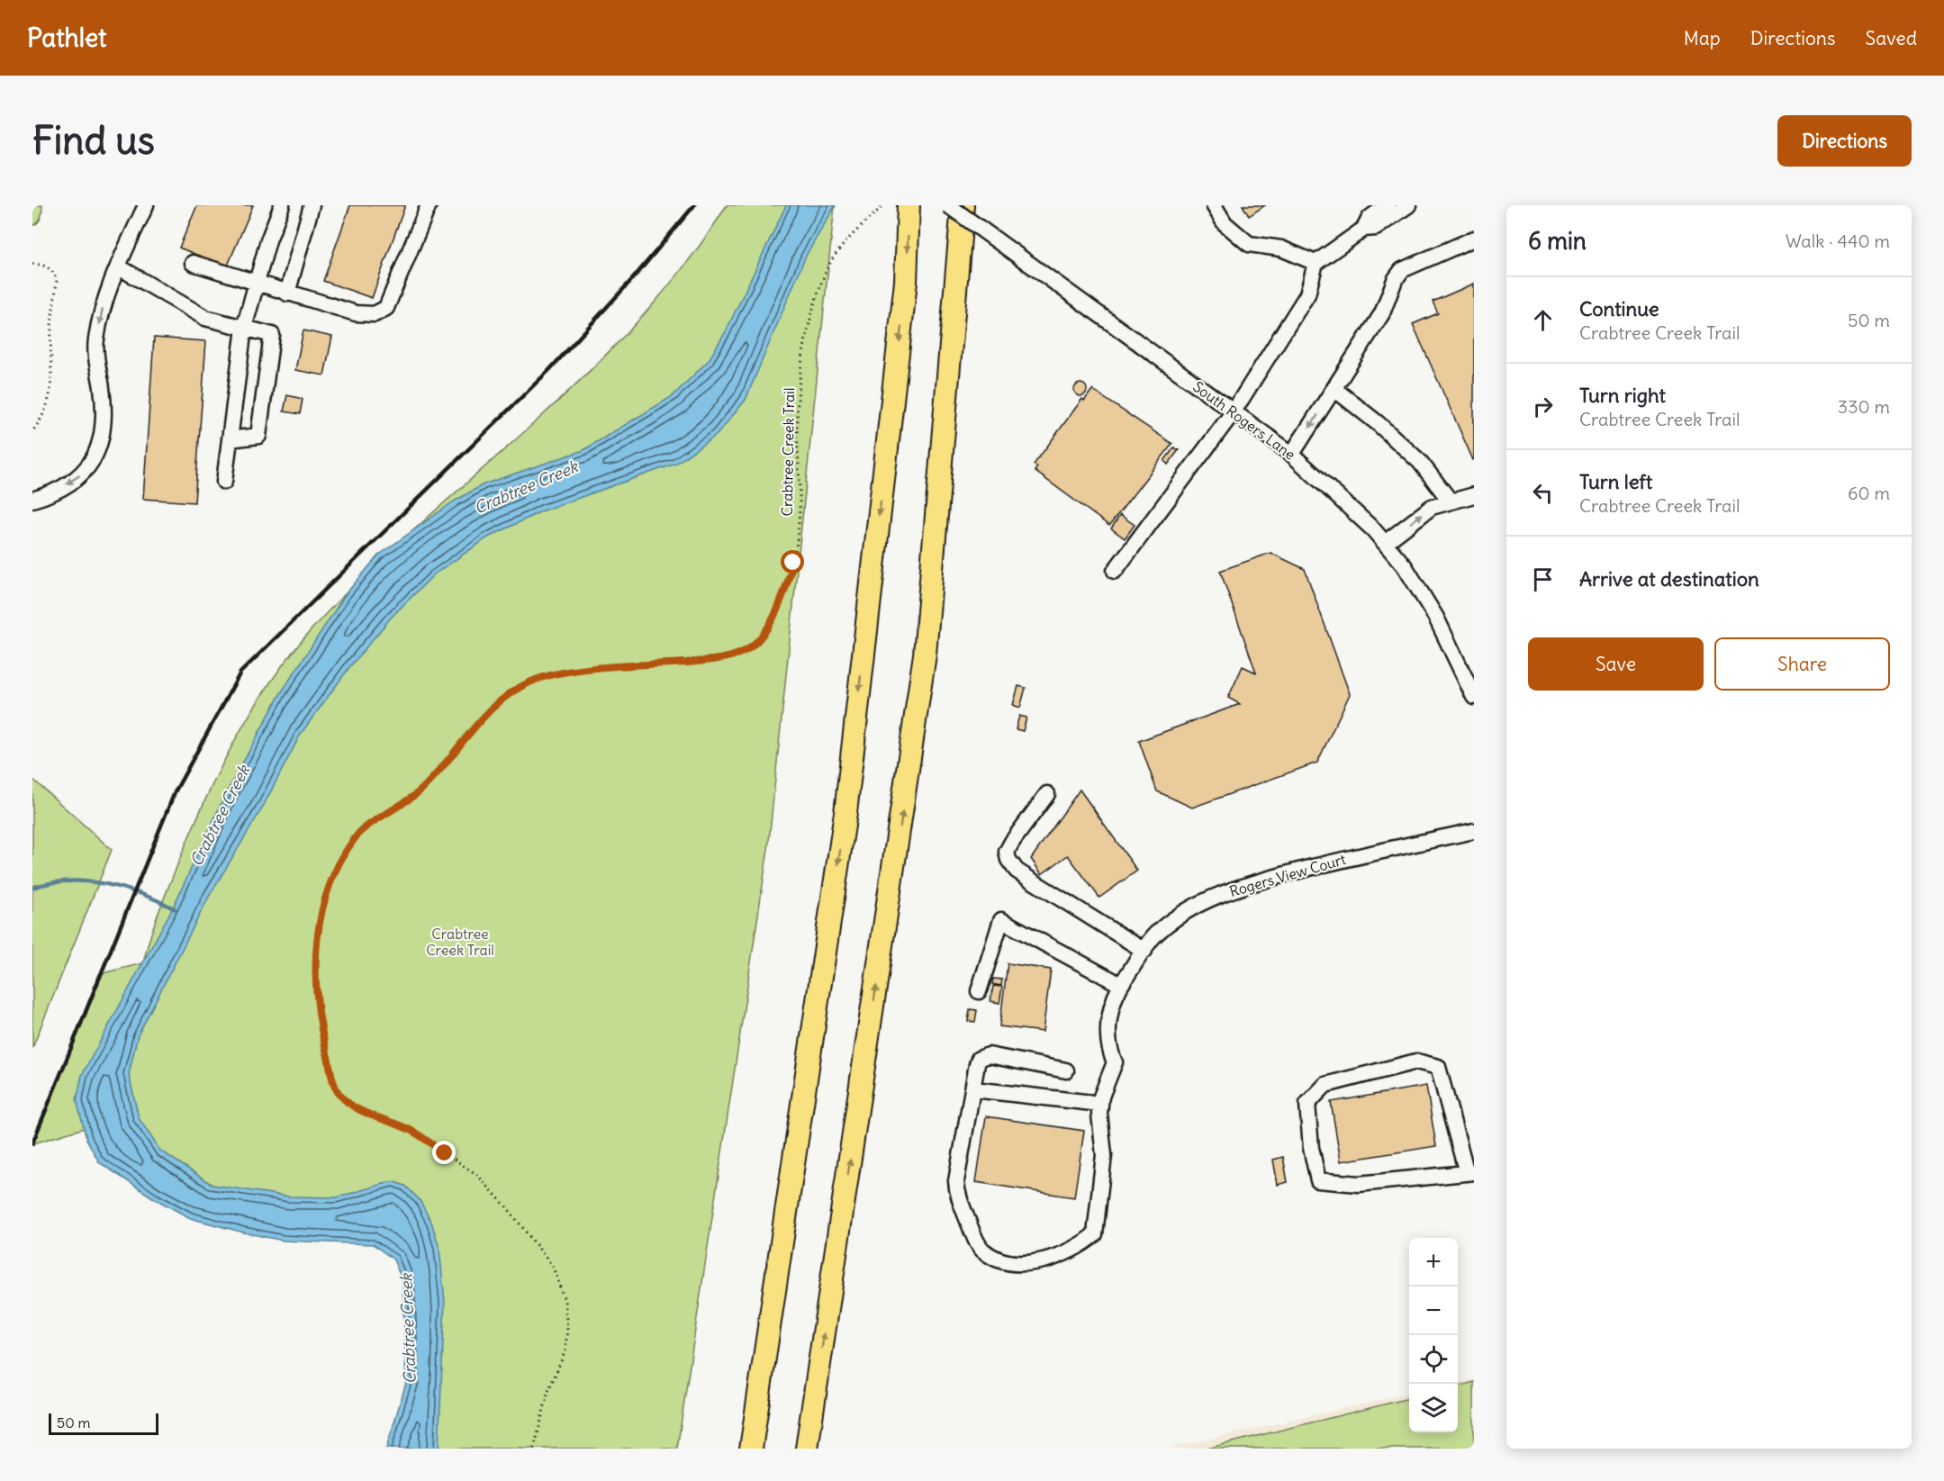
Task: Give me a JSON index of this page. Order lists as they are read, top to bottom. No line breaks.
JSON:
{"streets":{"street":["South Rogers Lane","Rogers View Court"],"path":["Crabtree Creek Trail"]},"water":["Crabtree Creek"],"parks":["Crabtree Creek Trail"],"scale_bar":"50 m","page":{"header":"Pathlet","nav":["Map","Directions","Saved"],"buttons":["Directions",["Save","Share"]],"title":"Find us","heading":["6 min","Walk · 440 m"],"list":[["Continue","Crabtree Creek Trail","50 m"],["Turn right","Crabtree Creek Trail","330 m"],["Turn left","Crabtree Creek Trail","60 m"],"Arrive at destination"],"map_buttons":["+","−"],"scale":"50 m"}}
